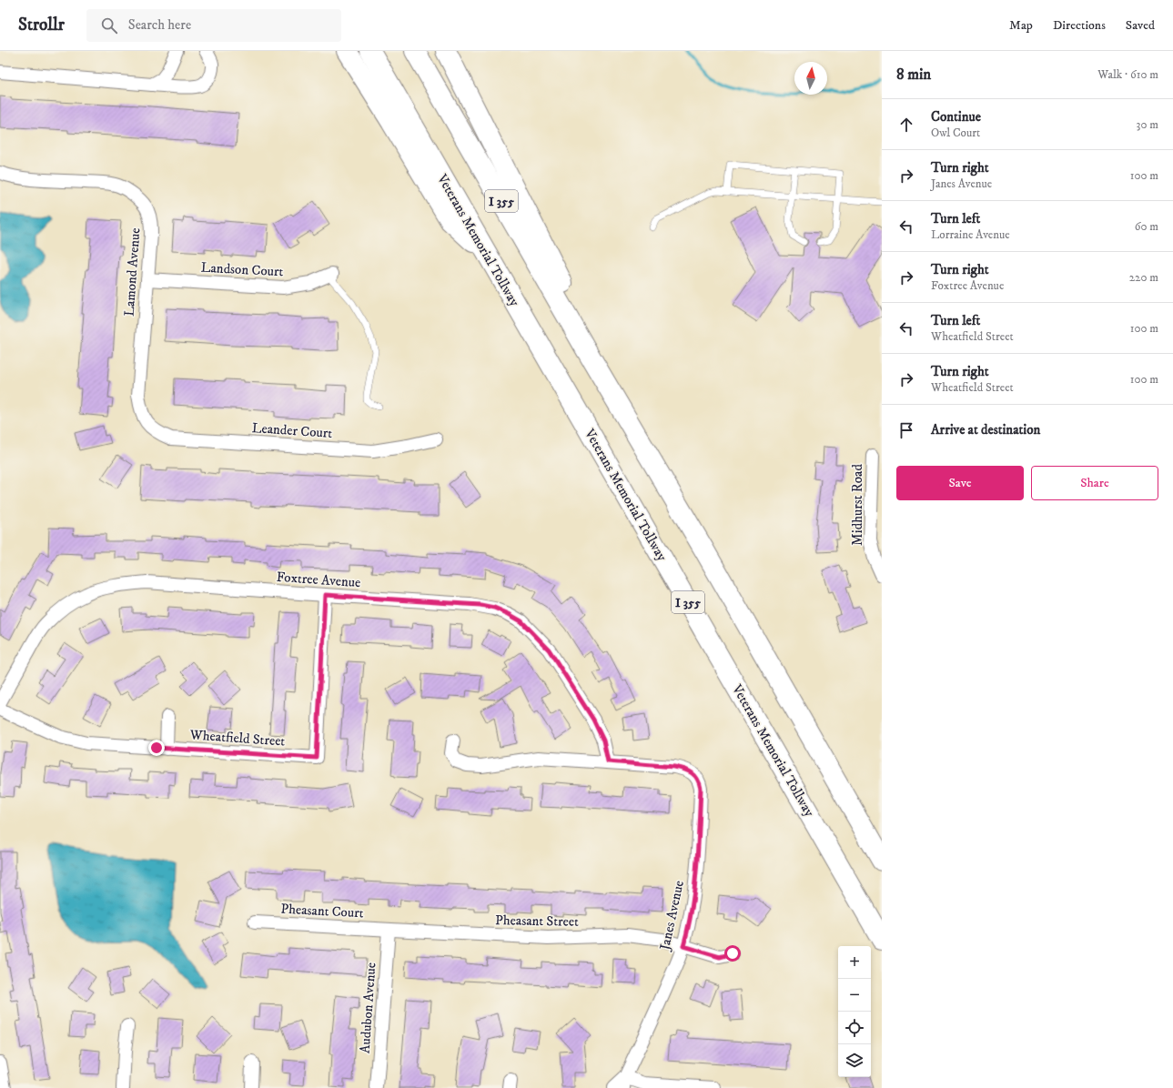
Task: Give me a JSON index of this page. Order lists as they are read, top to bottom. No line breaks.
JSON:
{"streets":{"highway":["I 355","Veterans Memorial Tollway"],"street":["Landson Court","Lamond Avenue","Leander Court","Midhurst Road","Foxtree Avenue","Wheatfield Street","Pheasant Court","Janes Avenue","Pheasant Street","Audubon Avenue"]},"crossings":[["Landson Court","Lamond Avenue"],["Lamond Avenue","Leander Court"],["Foxtree Avenue","Wheatfield Street"],["Foxtree Avenue","Janes Avenue"],["Pheasant Court","Pheasant Street"],["Pheasant Court","Audubon Avenue"],["Janes Avenue","Pheasant Street"],["Pheasant Street","Audubon Avenue"]],"north":"top","page":{"header":"Strollr","search":"Search here","nav":["Map","Directions","Saved"],"heading":["8 min","Walk · 610 m"],"list":[["Continue","Owl Court","30 m"],["Turn right","Janes Avenue","100 m"],["Turn left","Lorraine Avenue","60 m"],["Turn right","Foxtree Avenue","220 m"],["Turn left","Wheatfield Street","100 m"],["Turn right","Wheatfield Street","100 m"],"Arrive at destination"],"buttons":["Save","Share"],"map_buttons":["+","−"]}}
